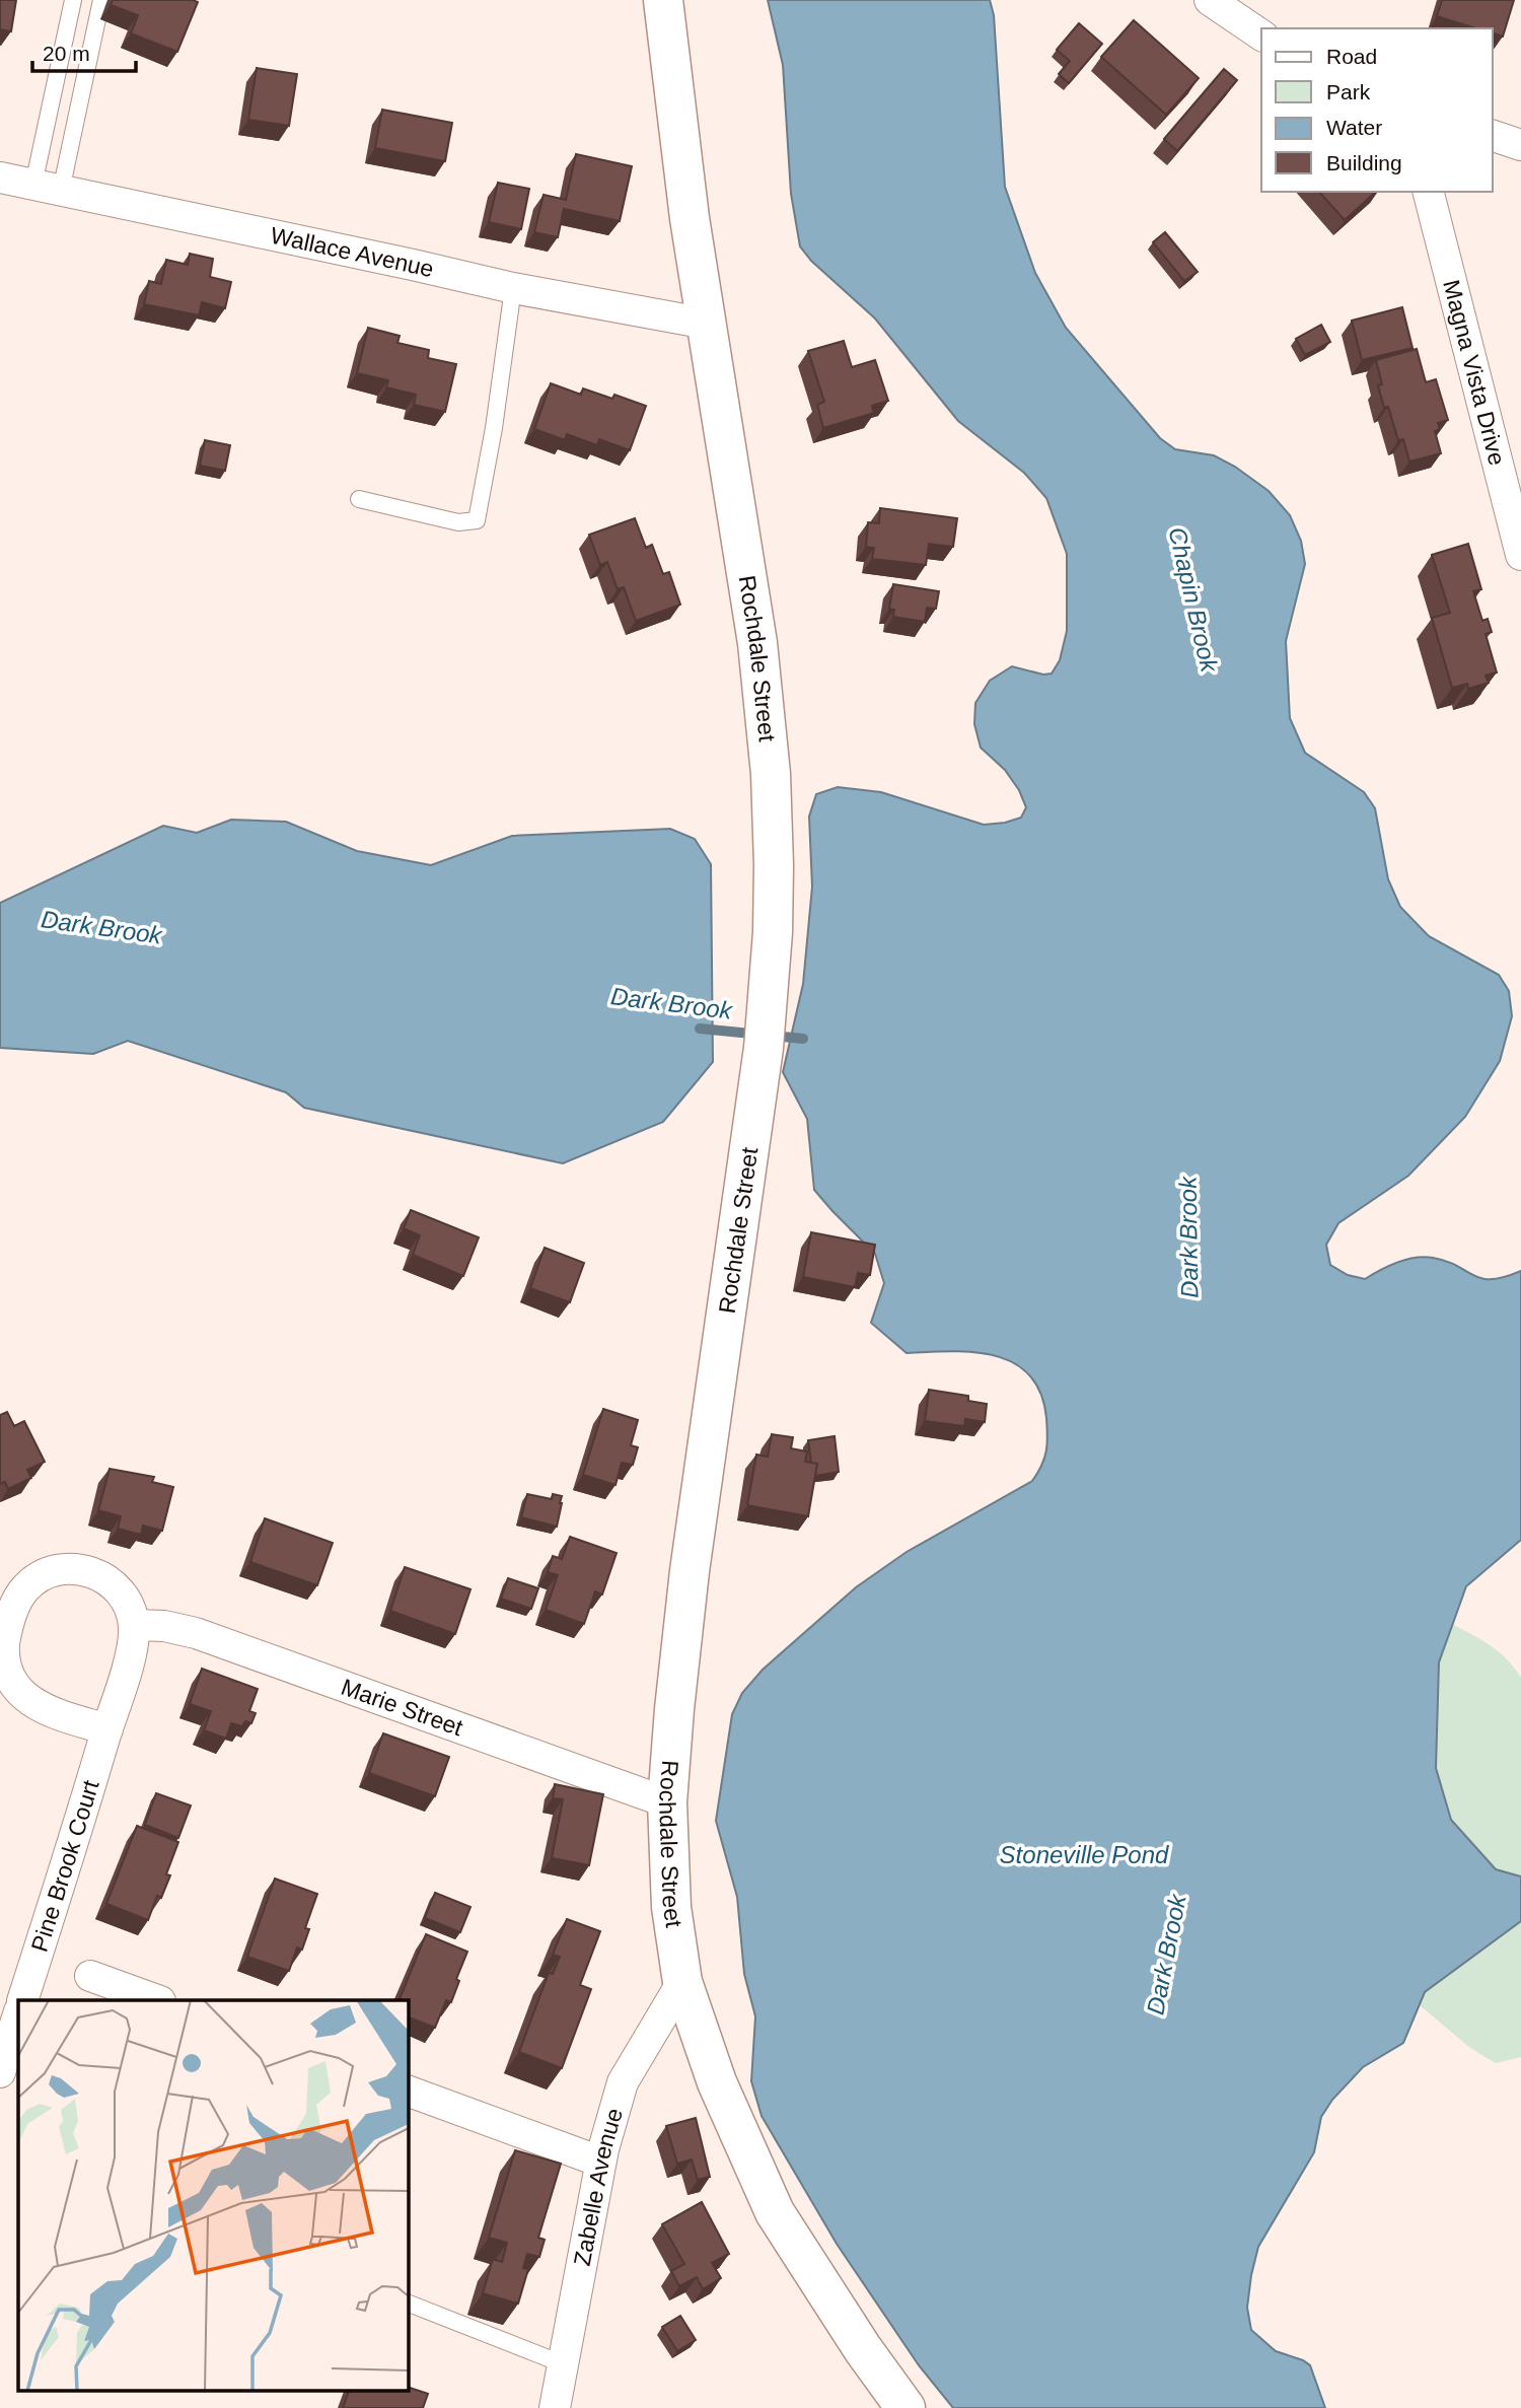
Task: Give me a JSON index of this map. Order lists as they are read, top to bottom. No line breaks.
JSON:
{"streets":{"street":["Wallace Avenue","Magna Vista Drive","Rochdale Street","Marie Street","Pine Brook Court","Zabelle Avenue"]},"crossings":[["Wallace Avenue","Rochdale Street"],["Rochdale Street","Marie Street"],["Rochdale Street","Zabelle Avenue"],["Marie Street","Pine Brook Court"]],"water":["Chapin Brook","Dark Brook","Stoneville Pond"],"legend":["Road","Park","Water","Building"],"scale_bar":"20 m"}
